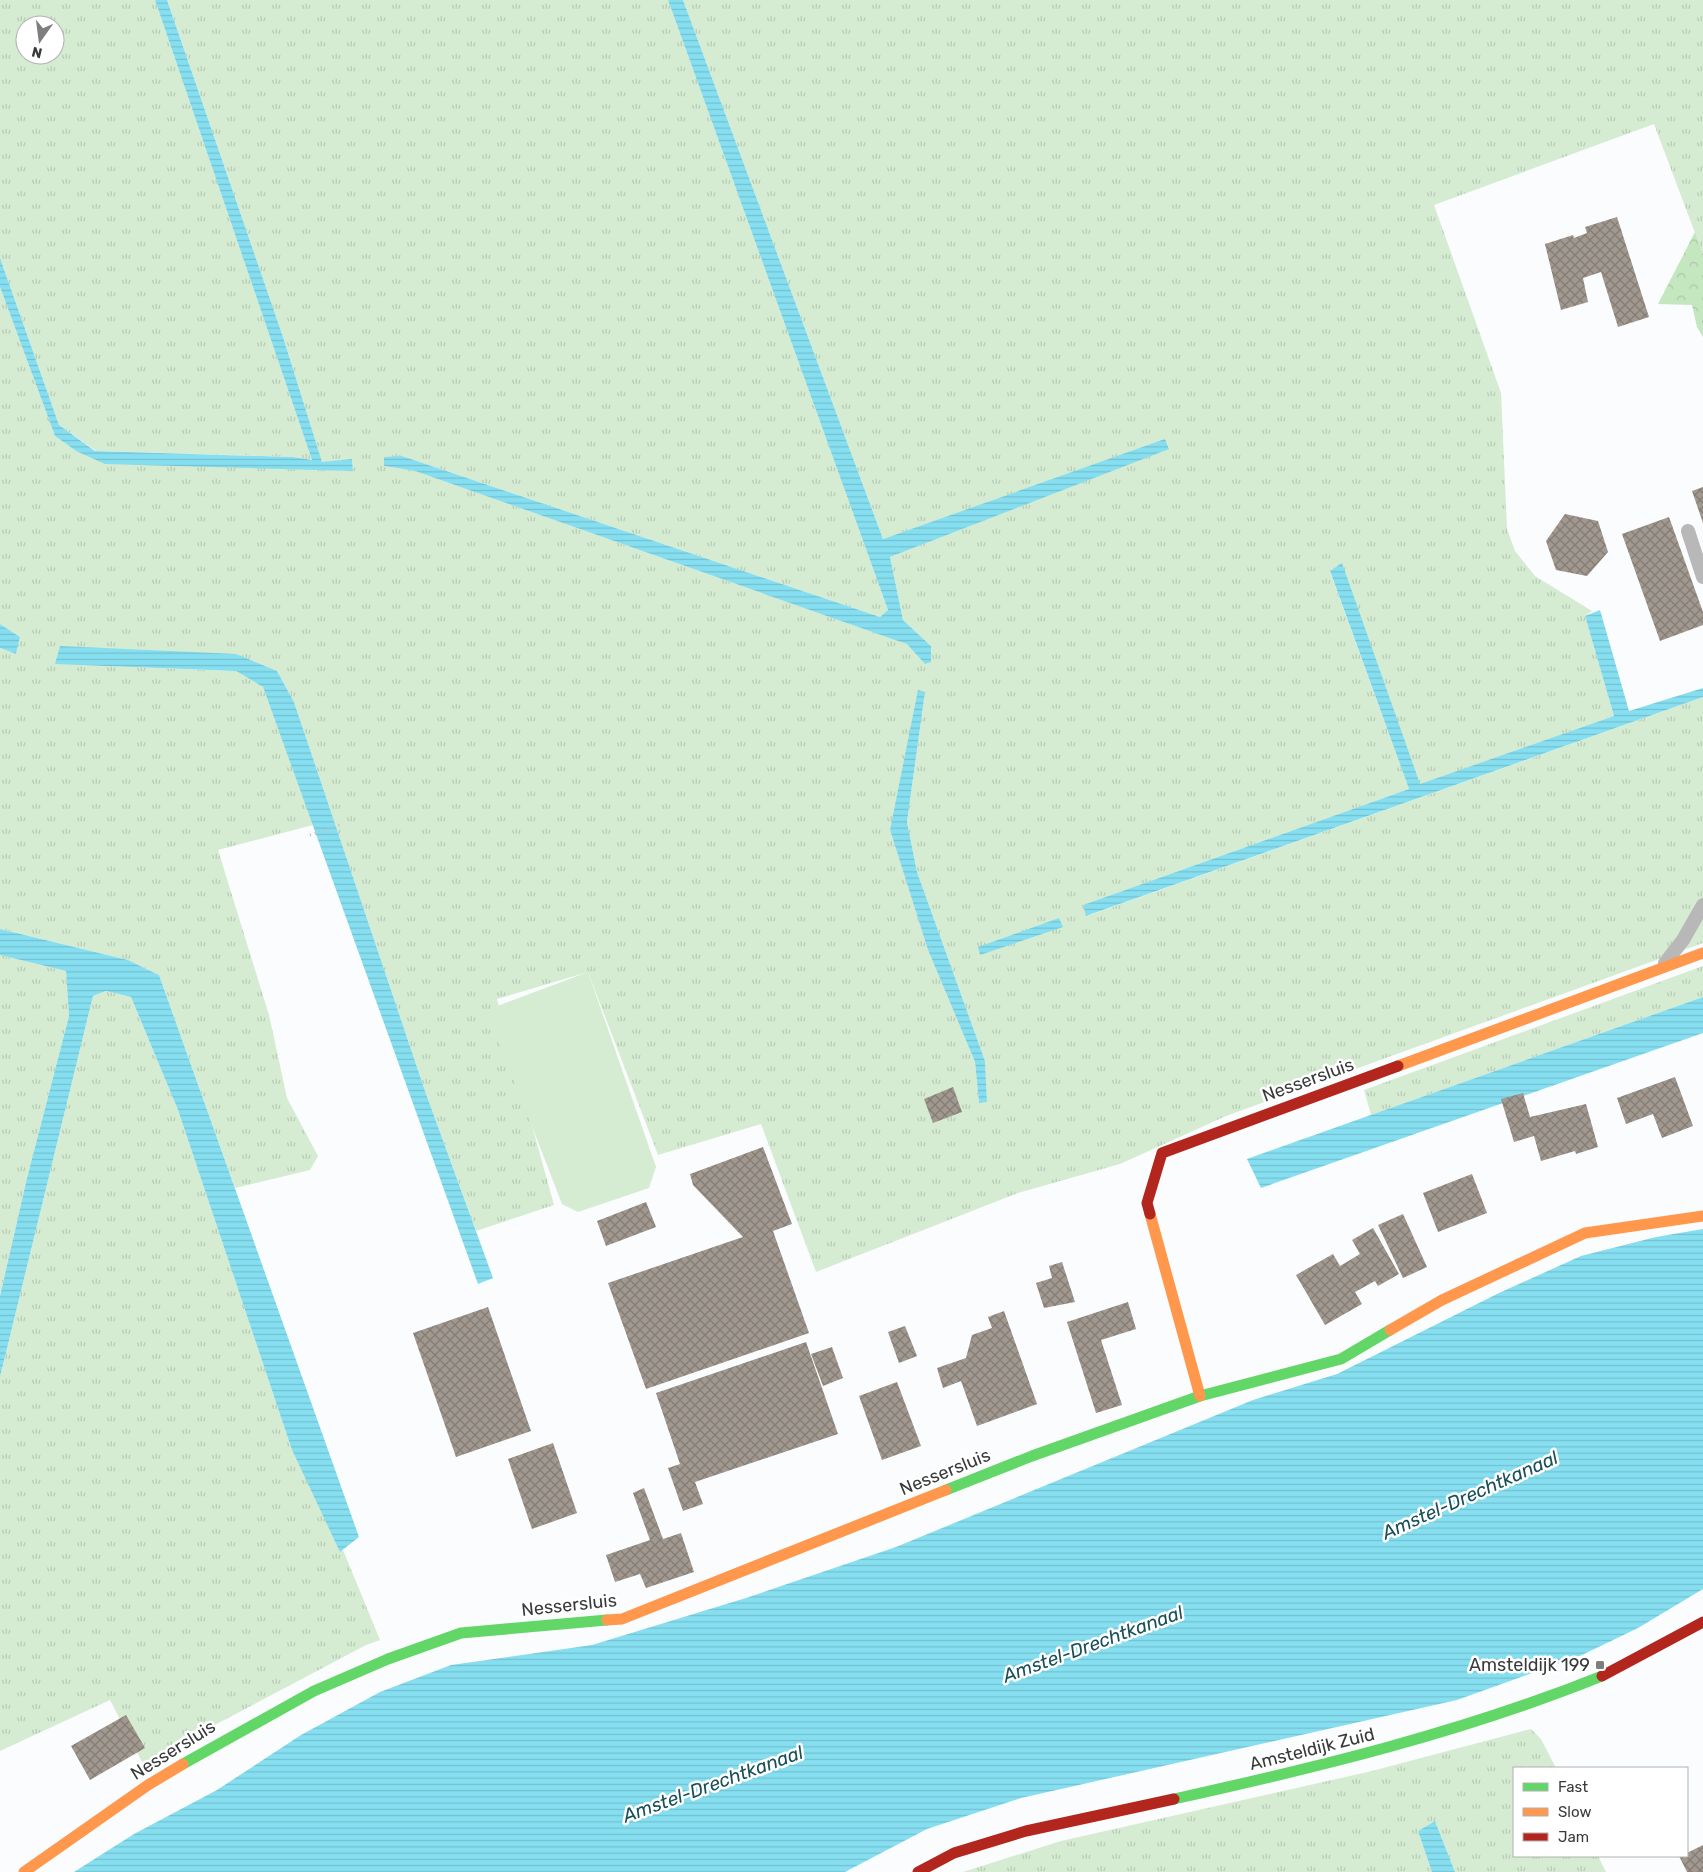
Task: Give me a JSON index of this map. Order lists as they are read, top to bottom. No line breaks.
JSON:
{"streets":{"street":["Nessersluis","Amsteldijk Zuid"]},"water":["Amstel-Drechtkanaal"],"places":{"transit":["Amsteldijk 199"]},"legend":["Fast","Slow","Jam"],"north":"bottom"}
